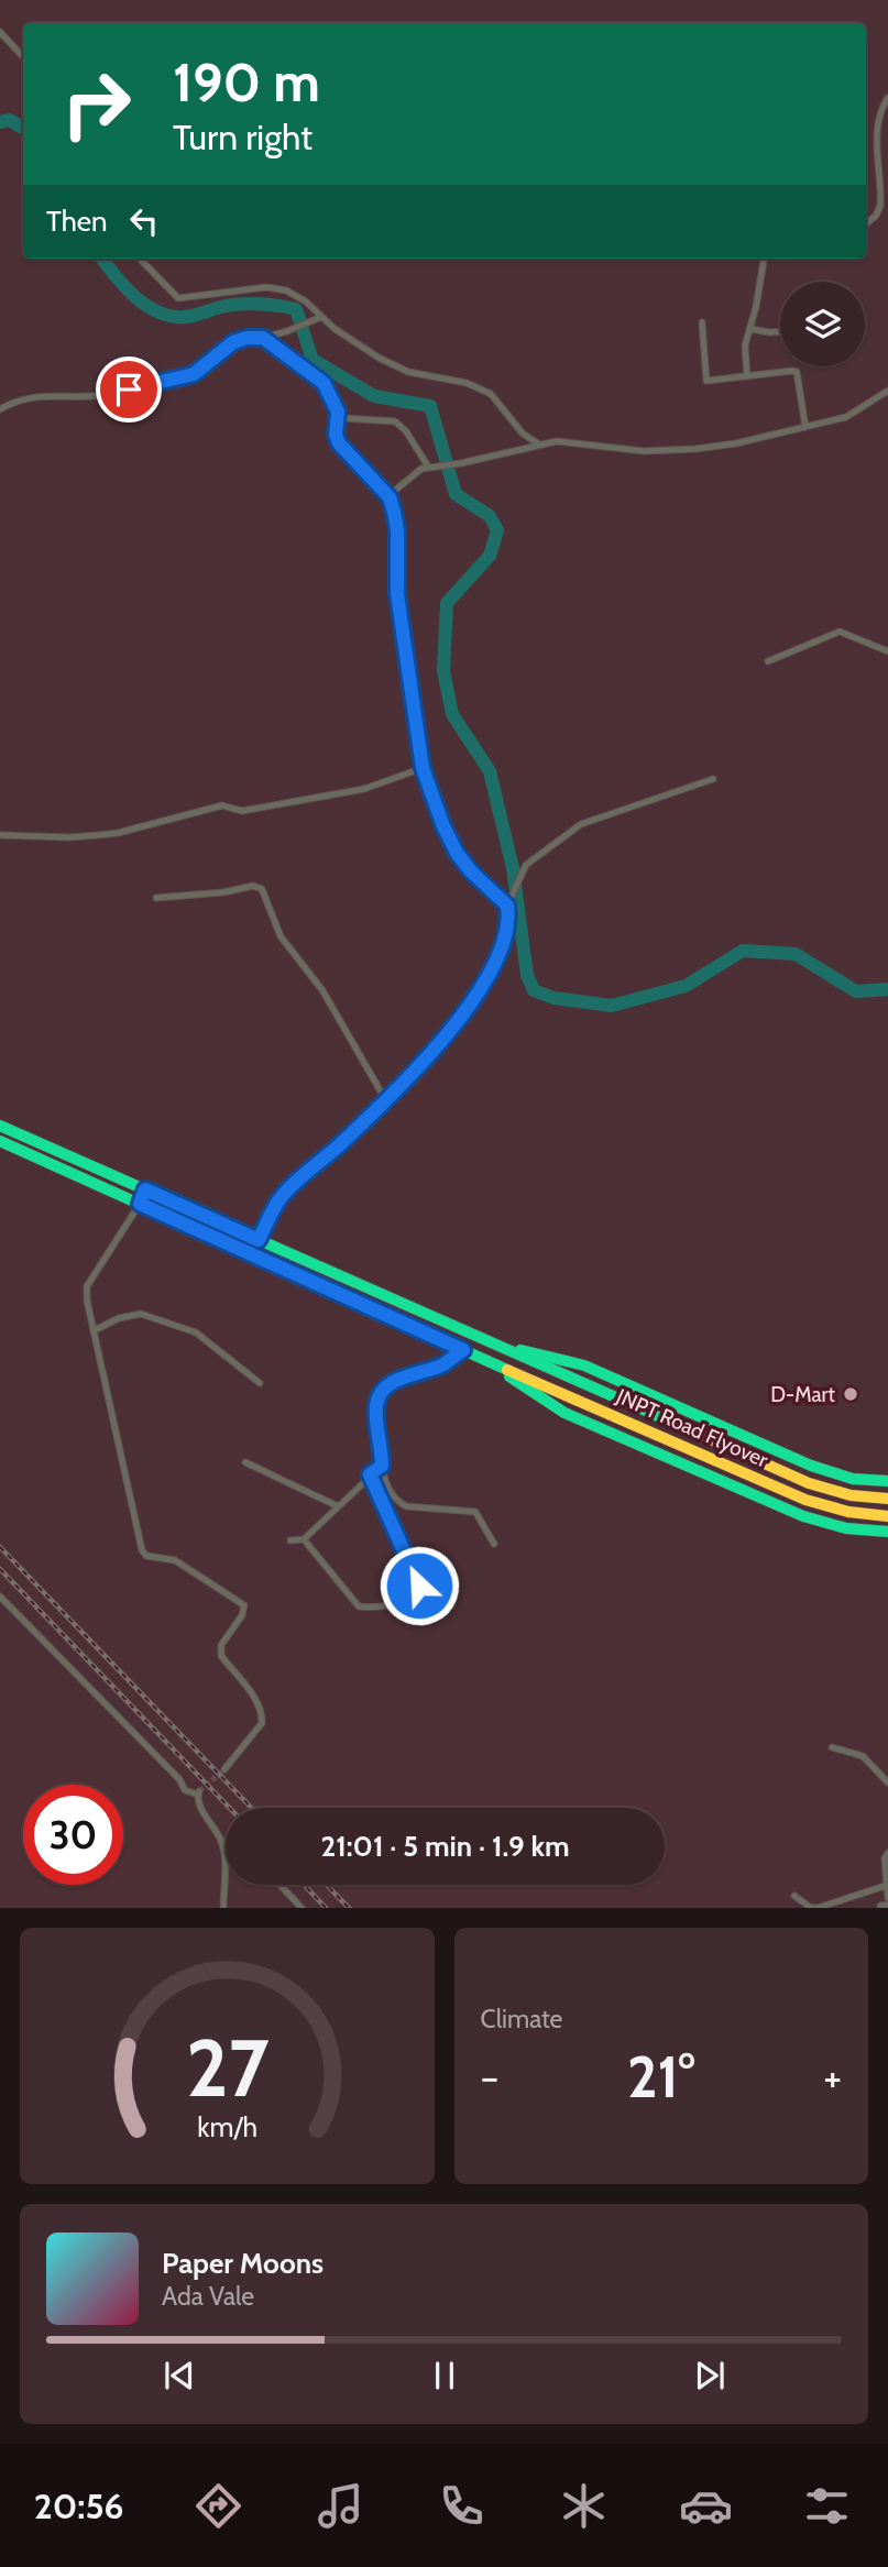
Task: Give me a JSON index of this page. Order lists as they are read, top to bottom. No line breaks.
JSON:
{"streets":{"highway":["JNPT Road Flyover"]},"places":["D-Mart"],"page":{"turn":["190 m","Turn right"],"then":"Then","limit":"30","trip":"21:01 · 5 min · 1.9 km","tile":"Climate","heat":["−","21°","+"],"song":["Paper Moons","Ada Vale"],"tabs":"20:56","gauge":["27","km/h"]}}
